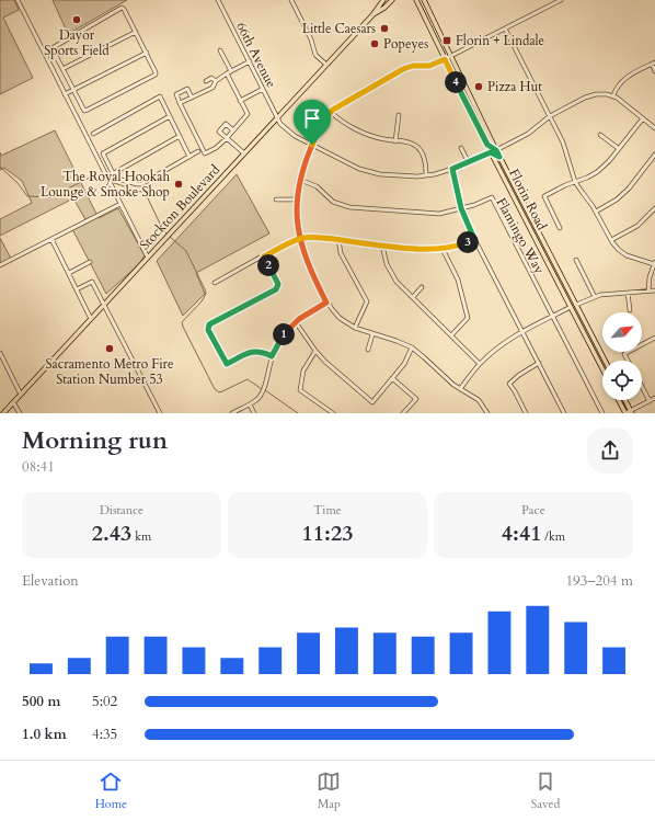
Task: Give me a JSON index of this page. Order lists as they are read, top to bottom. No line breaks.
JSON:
{"streets":{"main road":["Florin Road","Stockton Boulevard"],"street":["66th Avenue","Flamingo Way"]},"crossings":[["66th Avenue","Florin Road"],["66th Avenue","Stockton Boulevard"]],"places":{"other":["Dayor Sports Field","Little Caesars","Popeyes","Pizza Hut","The Royal Hookah Lounge & Smoke Shop","Sacramento Metro Fire Station Number 53"],"transit":["Florin + Lindale"]},"north":"top right","page":{"pins":["4","3","2","1"],"heading":["Morning run","08:41"],"stats":[["Distance","2.43 km"],["Time","11:23"],["Pace","4:41 /km"]],"chart":["Elevation","193–204 m"],"list":[{"name":"500 m","note":"5:02"},{"name":"1.0 km","note":"4:35"}],"tabs":["Home","Map","Saved"]}}
